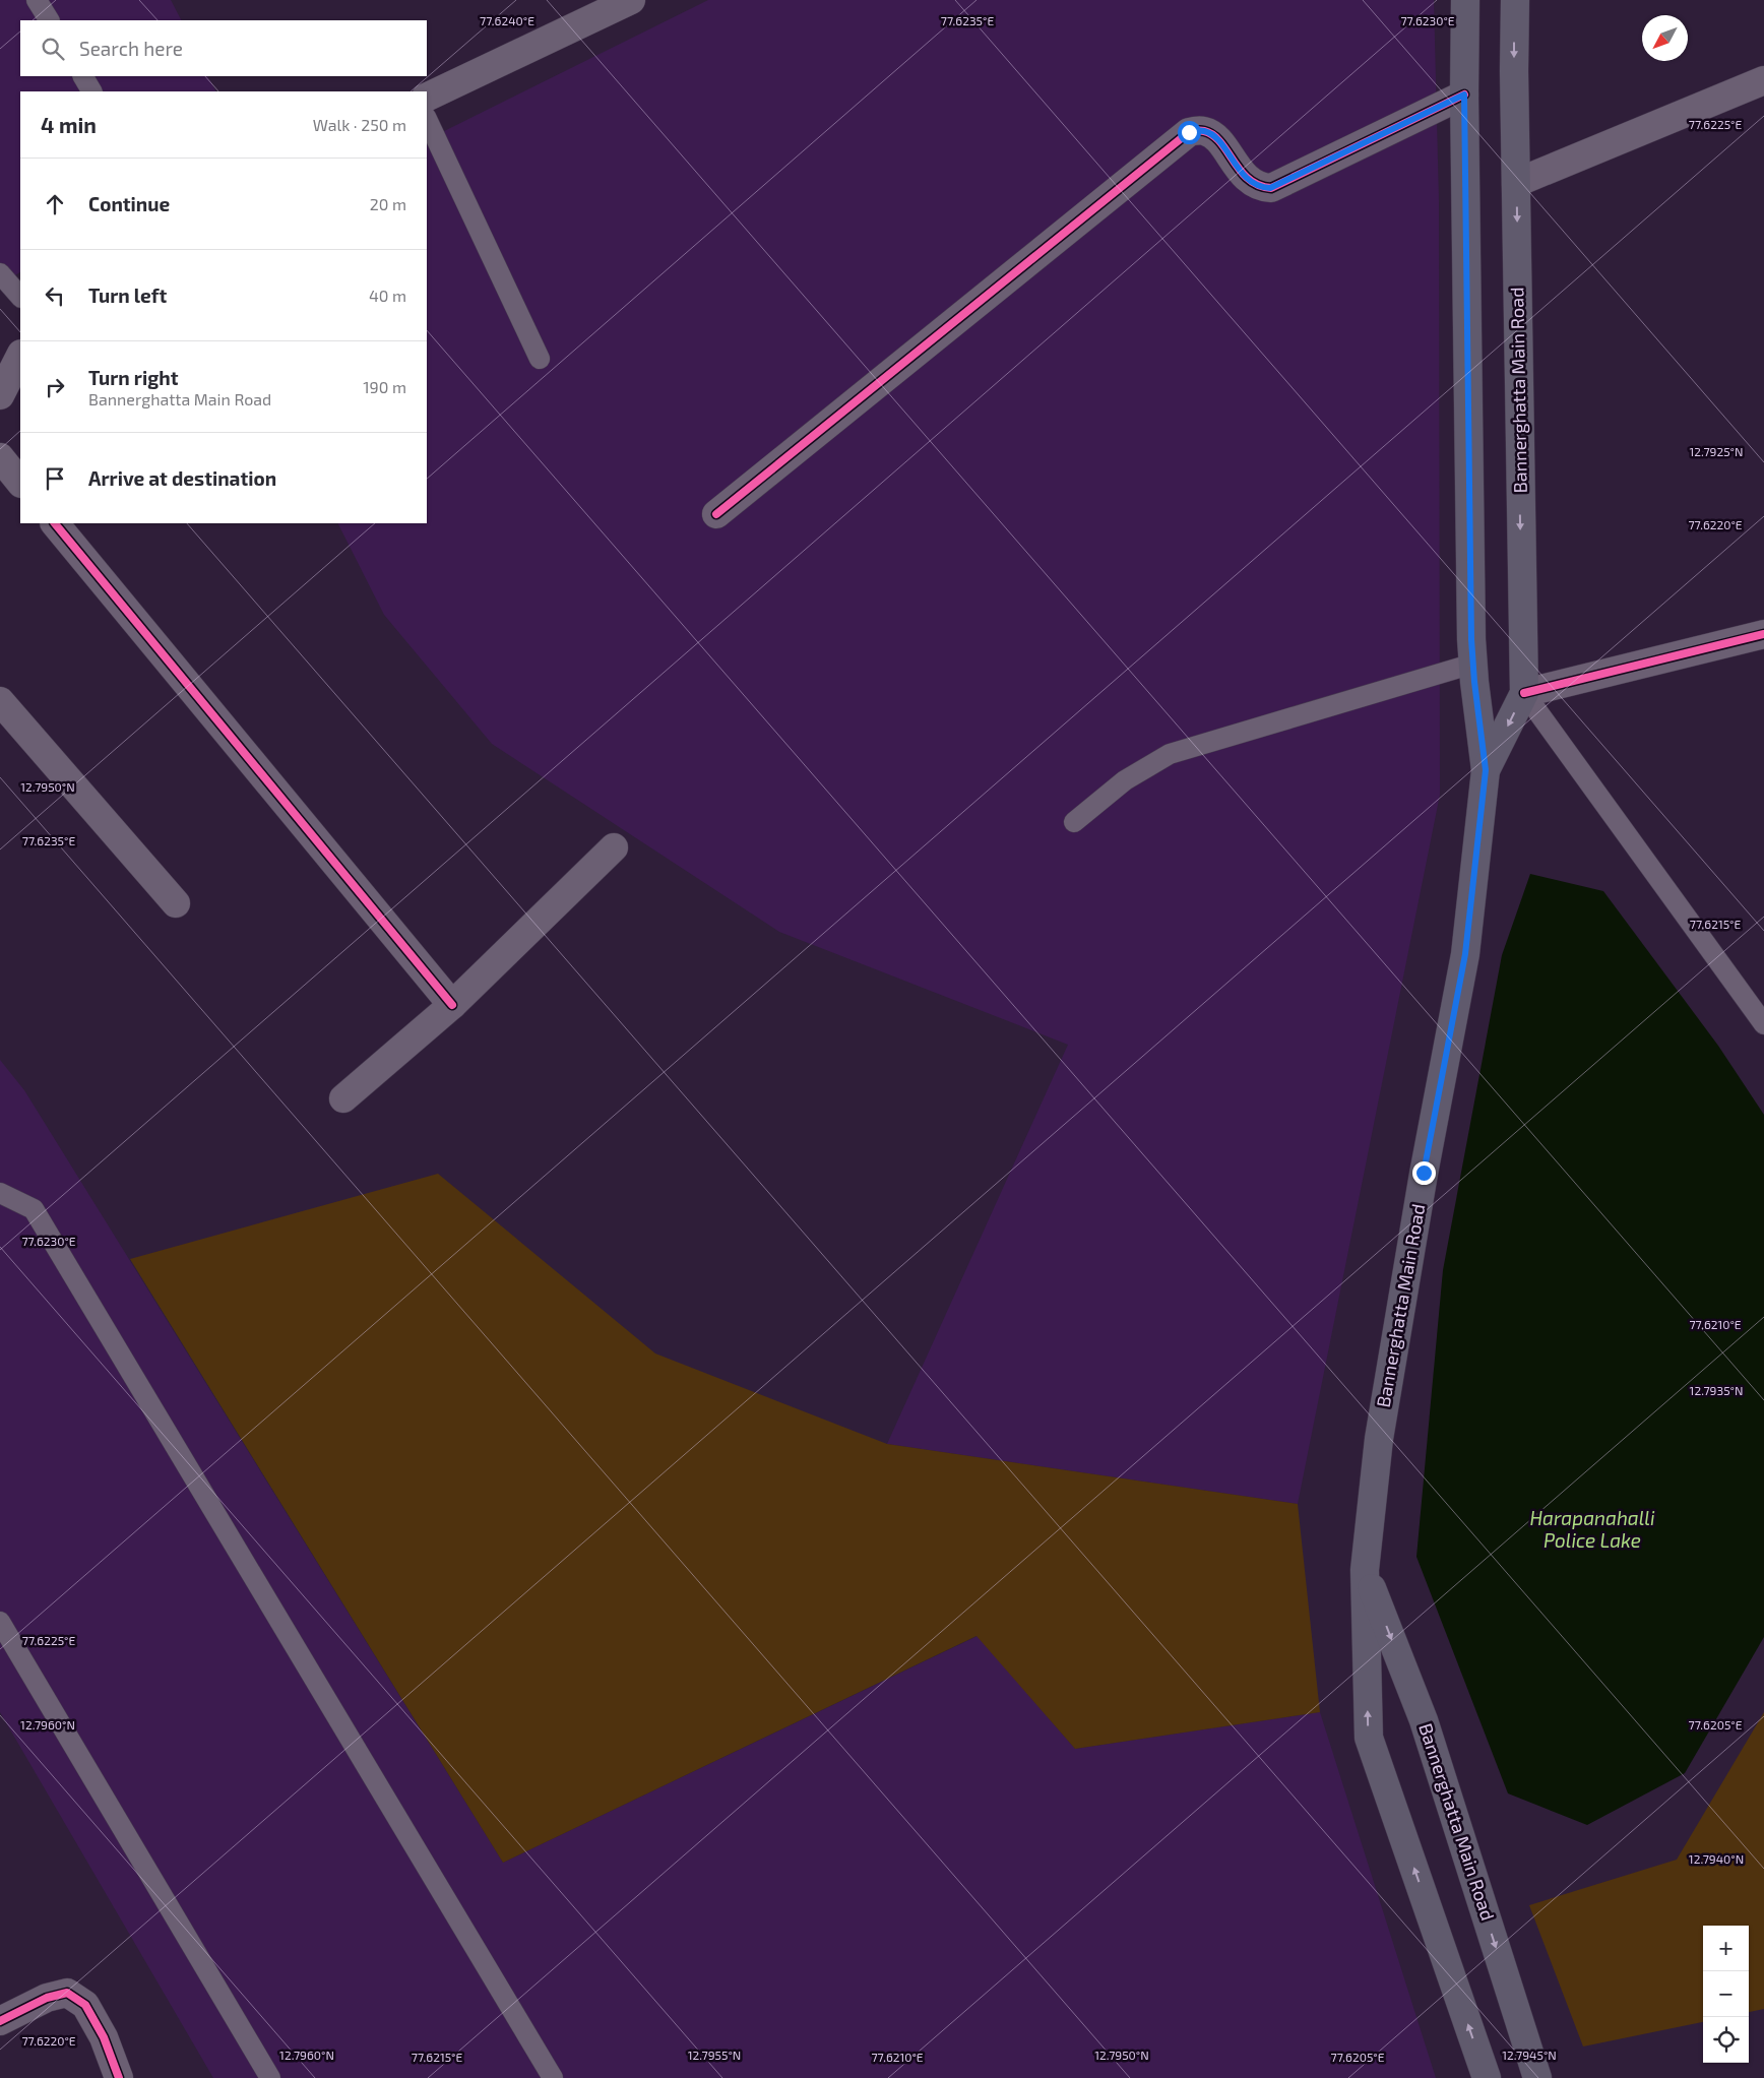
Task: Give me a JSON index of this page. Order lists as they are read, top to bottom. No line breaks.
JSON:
{"streets":{"main road":["Bannerghatta Main Road"]},"water":["Harapanahalli Police Lake"],"north":"bottom left","page":{"search":"Search here","heading":["4 min","Walk · 250 m"],"list":[["Continue","20 m"],["Turn left","40 m"],["Turn right","Bannerghatta Main Road","190 m"],"Arrive at destination"],"map_buttons":["+","−"]},"coordinates":["77.6240°E","77.6235°E","77.6230°E","77.6225°E","12.7925°N","77.6220°E","12.7950°N","77.6215°E","77.6210°E","12.7935°N","77.6205°E","12.7960°N","12.7940°N","12.7955°N","12.7945°N"]}
